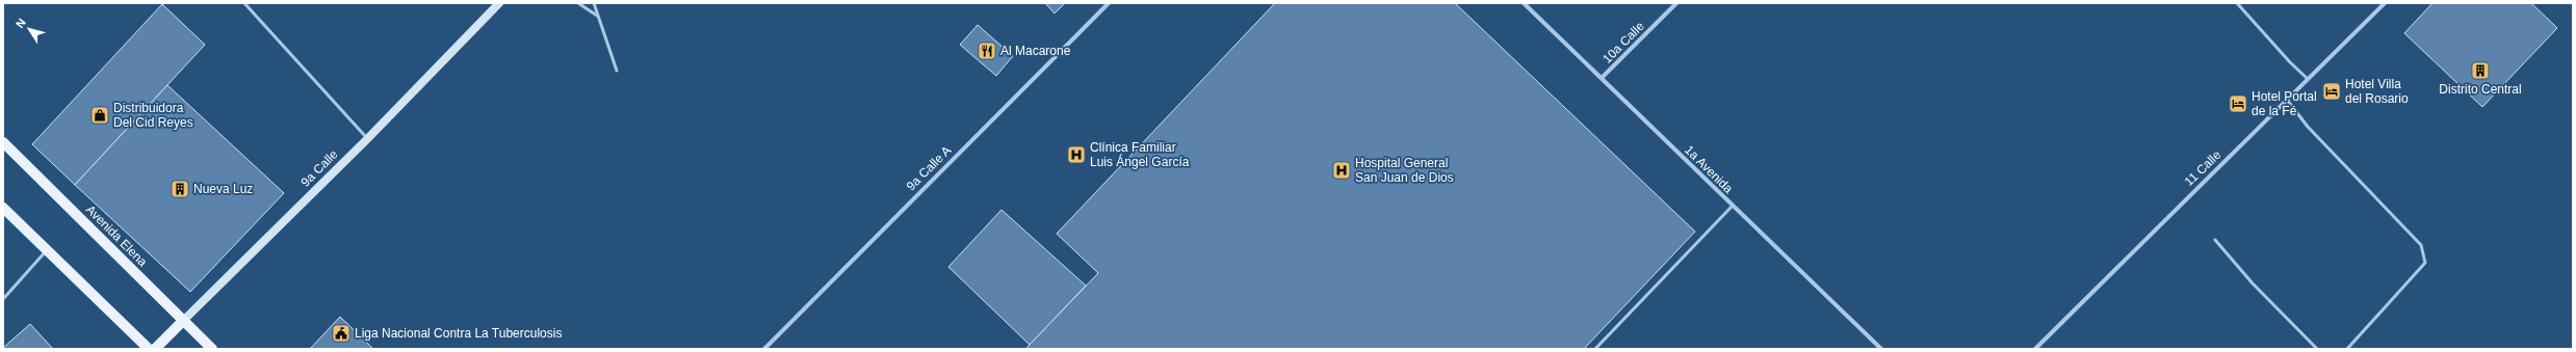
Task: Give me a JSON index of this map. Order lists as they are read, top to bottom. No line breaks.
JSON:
{"streets":{"main road":["9a Calle","Avenida Elena"],"street":["10a Calle","9a Calle A","11 Calle","1a Avenida"]},"crossings":[["10a Calle","1a Avenida"],["9a Calle","Avenida Elena"]],"places":{"restaurant":["Al Macarone"],"building":["Distrito Central","Nueva Luz"],"hotel":["Hotel Villa del Rosario","Hotel Portal de la Fé"],"shop":["Distribuidora Del Cid Reyes"],"hospital":["Clínica Familiar Luis Ángel García","Hospital General San Juan de Dios"],"public building":["Liga Nacional Contra La Tuberculosis"]},"north":"top left"}
